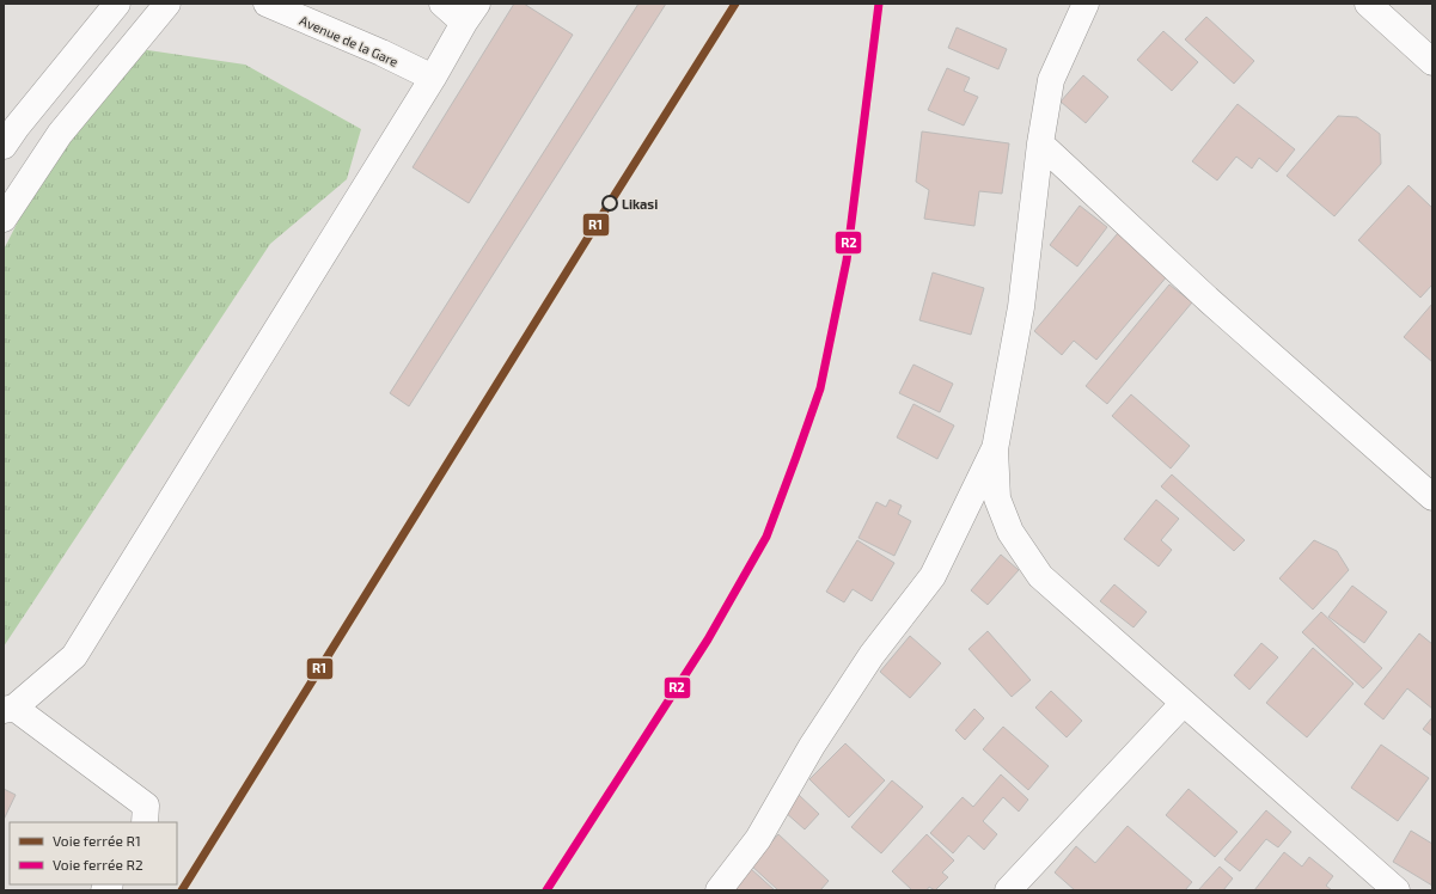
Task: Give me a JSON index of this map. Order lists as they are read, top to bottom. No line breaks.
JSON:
{"streets":{"street":["Avenue de la Gare"]},"places":["Likasi"],"lines":["rail line R1","rail line R2"],"legend":["Voie ferrée R1","Voie ferrée R2"]}
